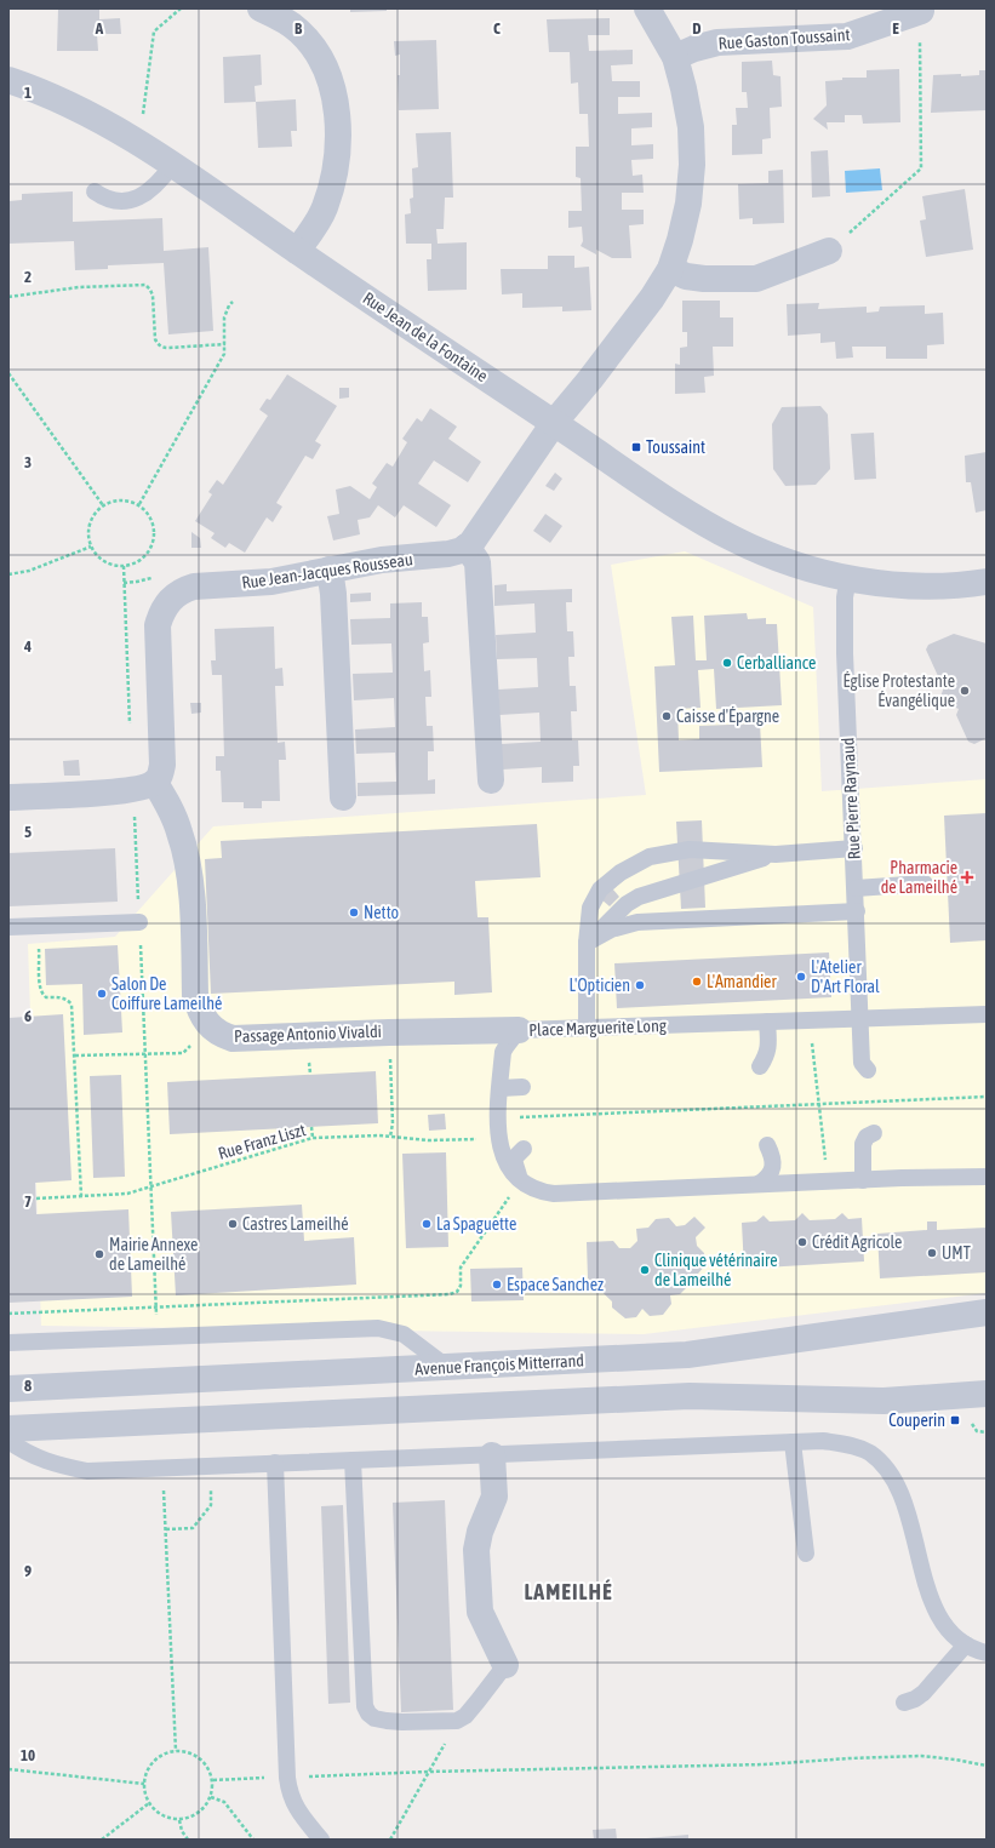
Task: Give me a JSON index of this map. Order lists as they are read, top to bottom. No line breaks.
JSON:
{"streets":{"street":["Rue Gaston Toussaint","Rue Jean de la Fontaine","Rue Jean-Jacques Rousseau","Passage Antonio Vivaldi","Avenue François Mitterrand"],"lane":["Rue Pierre Raynaud","Place Marguerite Long"],"path":["Rue Franz Liszt"]},"crossings":[["Rue Jean de la Fontaine","Rue Pierre Raynaud"],["Rue Jean-Jacques Rousseau","Passage Antonio Vivaldi"],["Rue Pierre Raynaud","Place Marguerite Long"],["Place Marguerite Long","Passage Antonio Vivaldi"],["Place Marguerite Long","Rue Franz Liszt"]],"districts":["LAMEILHÉ"],"places":{"transit":["Toussaint","Couperin"],"other":["Cerballiance","Église Protestante Évangélique","Caisse d'Épargne","Netto","L'Atelier D'Art Floral","L'Amandier","L'Opticien","Salon De Coiffure Lameilhé","Castres Lameilhé","La Spaguette","Crédit Agricole","UMT","Mairie Annexe de Lameilhé","Clinique vétérinaire de Lameilhé","Espace Sanchez"],"health":["Pharmacie de Lameilhé"]},"grid":{"columns":["A","B","C","D","E"],"rows":["1","2","3","4","5","6","7","8","9","10"]}}
